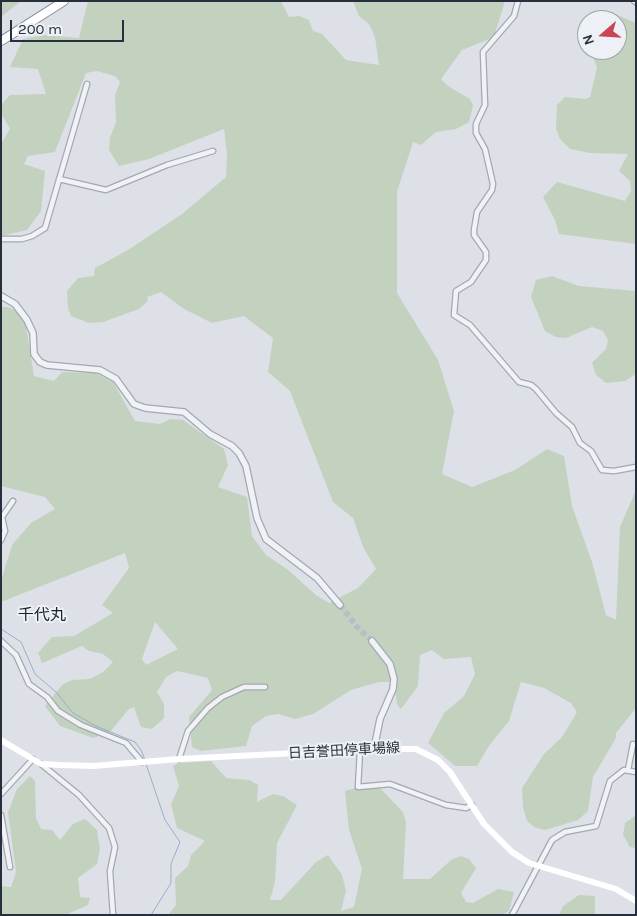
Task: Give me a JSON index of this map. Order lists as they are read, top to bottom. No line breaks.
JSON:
{"streets":{"main road":["日吉誉田停車場線"]},"districts":["千代丸"],"scale_bar":"200 m","north":"left"}
